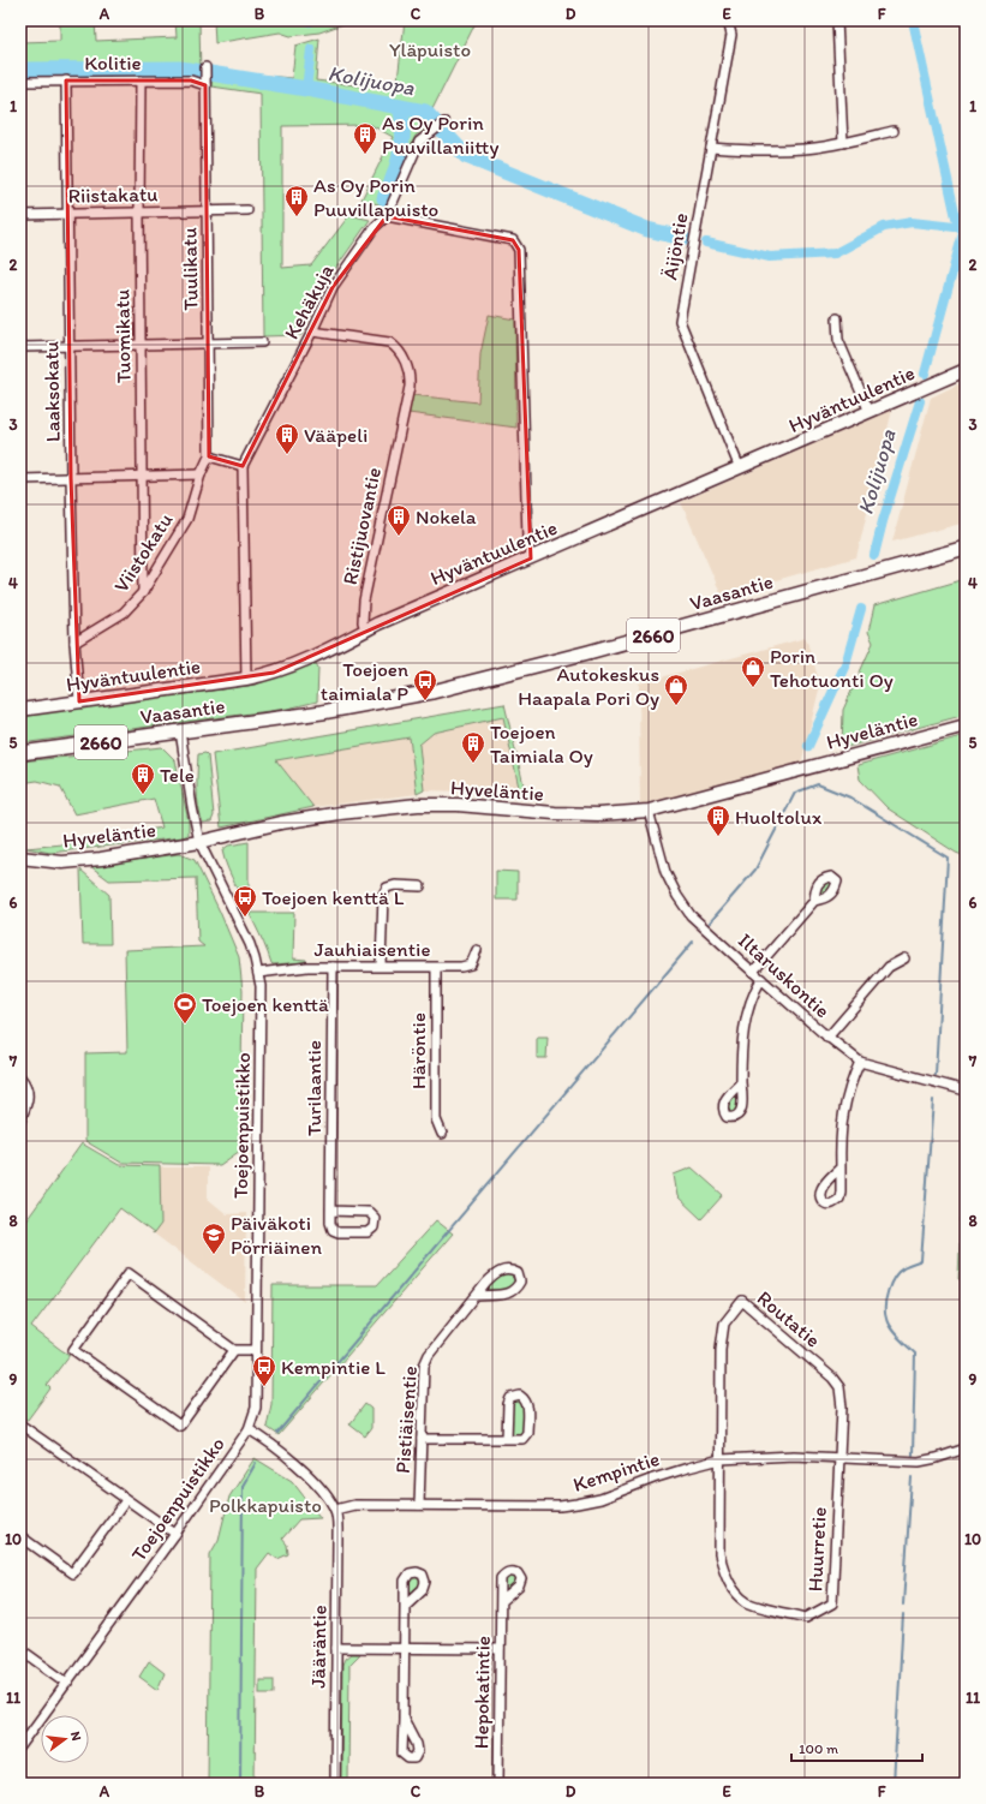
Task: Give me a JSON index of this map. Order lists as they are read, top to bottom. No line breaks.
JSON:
{"streets":{"main road":["Vaasantie","2660"],"street":["Kolitie","Riistakatu","Äijöntie","Tuulikatu","Kehäkuja","Tuomikatu","Laaksokatu","Hyväntuulentie","Ristijuovantie","Viistokatu","Hyveläntie","Jauhiaisentie","Iltaruskontie","Häröntie","Turilaantie","Toejoenpuistikko","Routatie","Pistiäisentie","Kempintie","Huurretie","Jääräntie","Hepokatintie"]},"crossings":[["Kolitie","Tuulikatu"],["Kolitie","Tuomikatu"],["Kolitie","Laaksokatu"],["Riistakatu","Tuulikatu"],["Riistakatu","Tuomikatu"],["Riistakatu","Laaksokatu"],["Äijöntie","Hyväntuulentie"],["Tuulikatu","Viistokatu"],["Kehäkuja","Hyväntuulentie"],["Kehäkuja","Ristijuovantie"],["Tuomikatu","Viistokatu"],["Laaksokatu","Hyväntuulentie"],["Laaksokatu","Viistokatu"],["Hyväntuulentie","Ristijuovantie"],["Vaasantie","Toejoenpuistikko"],["Hyveläntie","Iltaruskontie"],["Hyveläntie","Toejoenpuistikko"],["Jauhiaisentie","Häröntie"],["Jauhiaisentie","Turilaantie"],["Jauhiaisentie","Toejoenpuistikko"],["Routatie","Kempintie"],["Routatie","Huurretie"],["Pistiäisentie","Kempintie"],["Kempintie","Huurretie"],["Kempintie","Jääräntie"]],"water":["Kolijuopa"],"parks":["Yläpuisto","Polkkapuisto"],"places":{"building":["As Oy Porin Puuvillaniitty","As Oy Porin Puuvillapuisto","Vääpeli","Nokela","Toejoen Taimiala Oy","Tele","Huoltolux"],"shop":["Porin Tehotuonti Oy","Autokeskus Haapala Pori Oy"],"bus stop":["Toejoen taimiala P","Toejoen kenttä L","Kempintie L"],"sports":["Toejoen kenttä"],"school or university":["Päiväkoti Pörriäinen"]},"scale_bar":"100 m","north":"right","grid":{"columns":["A","B","C","D","E","F"],"rows":["1","2","3","4","5","6","7","8","9","10","11"]}}
